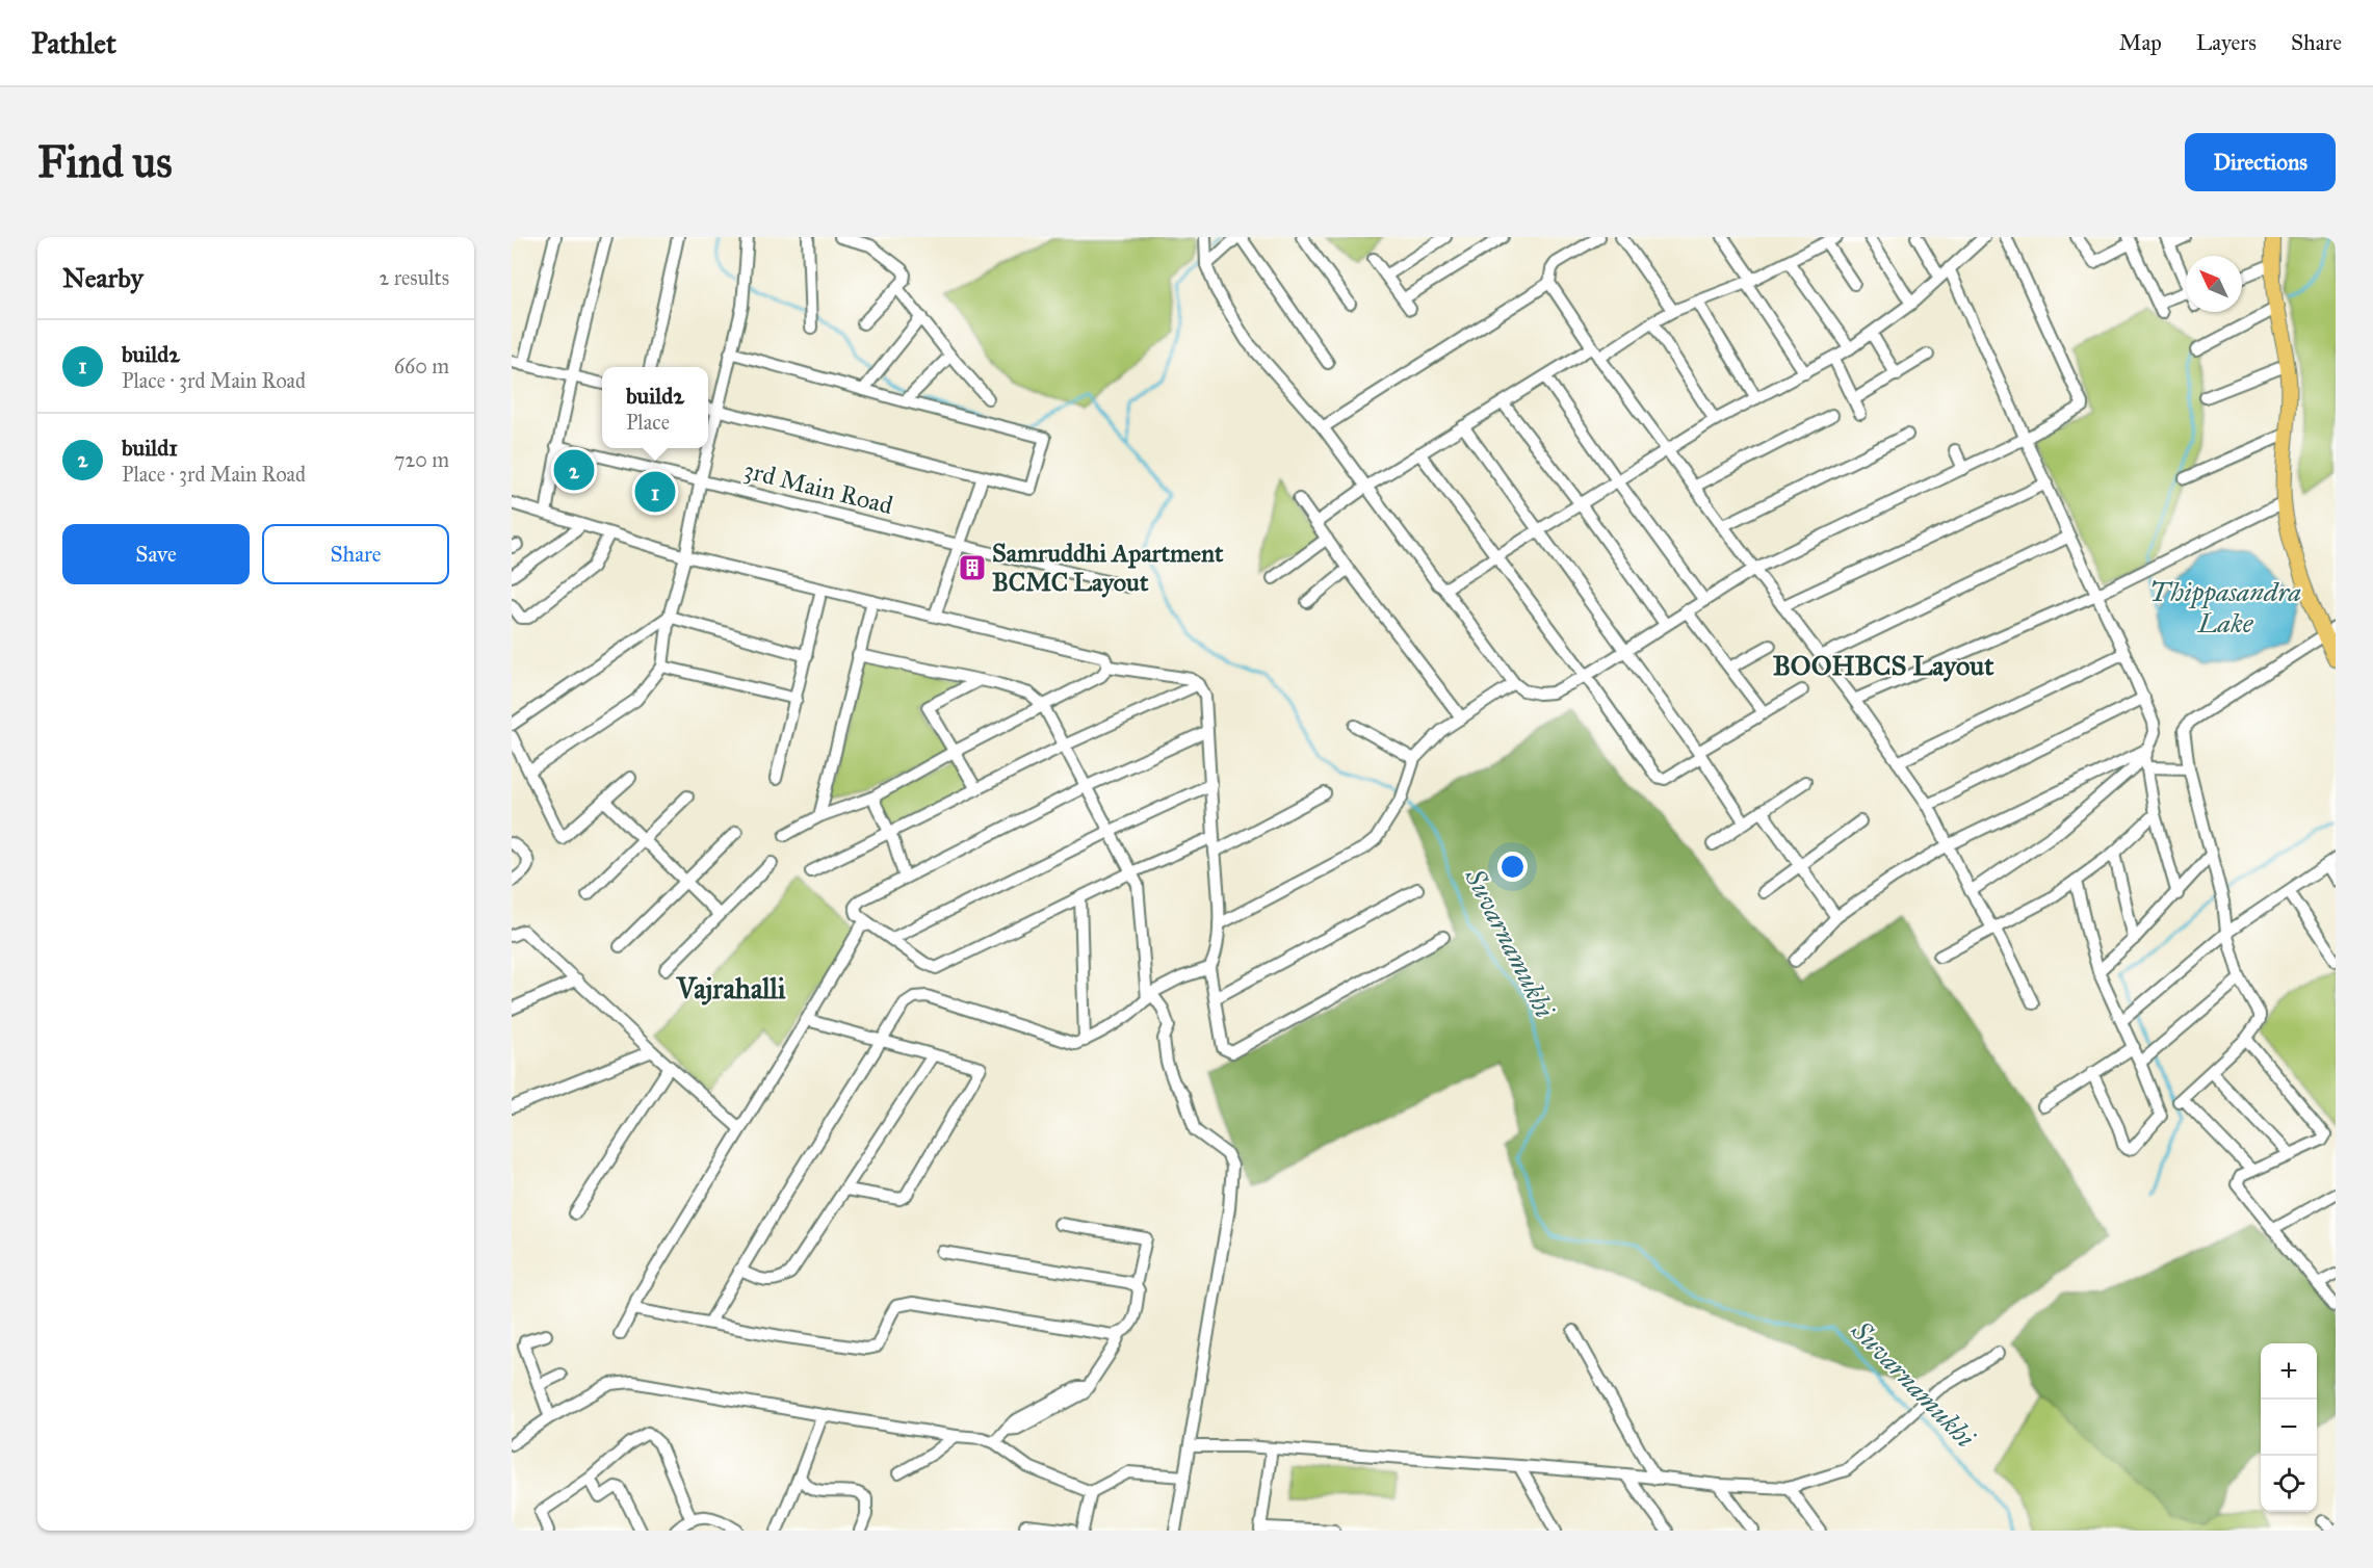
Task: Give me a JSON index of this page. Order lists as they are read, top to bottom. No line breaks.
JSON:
{"streets":{"street":["3rd Main Road"]},"districts":["BOOHBCS Layout","Vajrahalli"],"water":["Thippasandra Lake","Suvarnamukhi"],"places":{"building":["Samruddhi Apartment BCMC Layout"]},"north":"top left","page":{"header":"Pathlet","nav":["Map","Layers","Share"],"buttons":["Directions",["Save","Share"]],"title":"Find us","heading":["Nearby","2 results"],"list":[{"mark":"1","name":"build2","note":"Place · 3rd Main Road","value":"660 m"},{"mark":"2","name":"build1","note":"Place · 3rd Main Road","value":"720 m"}],"popup":["build2","Place"],"pins":["2","1"],"map_buttons":["+","−"]}}
